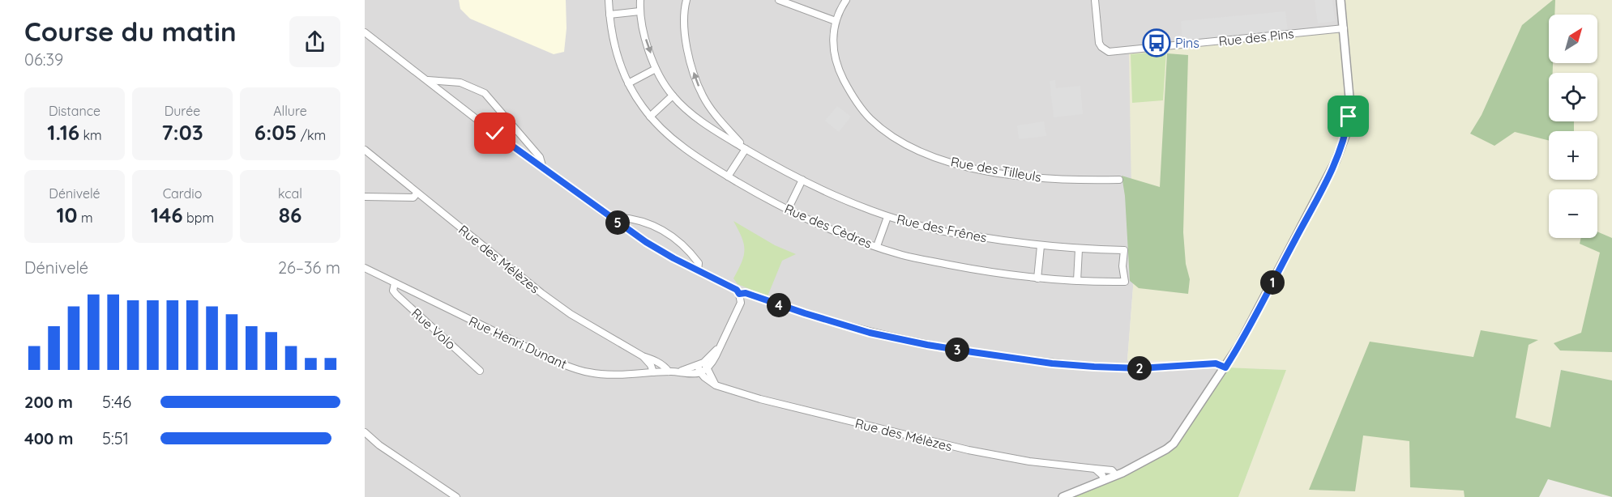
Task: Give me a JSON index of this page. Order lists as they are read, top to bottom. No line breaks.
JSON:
{"streets":{"street":["Rue des Pins","Rue des Tilleuls","Rue des Cèdres","Rue des Frênes","Rue des Mélèzes","Rue Volo","Rue Henri Dunant"]},"crossings":[["Rue des Cèdres","Rue des Frênes"],["Rue des Mélèzes","Rue Henri Dunant"],["Rue Volo","Rue Henri Dunant"]],"places":{"bus stop":["Pins"]},"north":"top right","page":{"heading":["Course du matin","06:39"],"map_buttons":["+","−"],"stats":[["Distance","1.16 km"],["Durée","7:03"],["Allure","6:05 /km"],["Dénivelé","10 m"],["Cardio","146 bpm"],["kcal","86"]],"pins":["5","1","4","3","2"],"chart":["Dénivelé","26–36 m"],"list":[{"name":"200 m","note":"5:46"},{"name":"400 m","note":"5:51"}]}}
